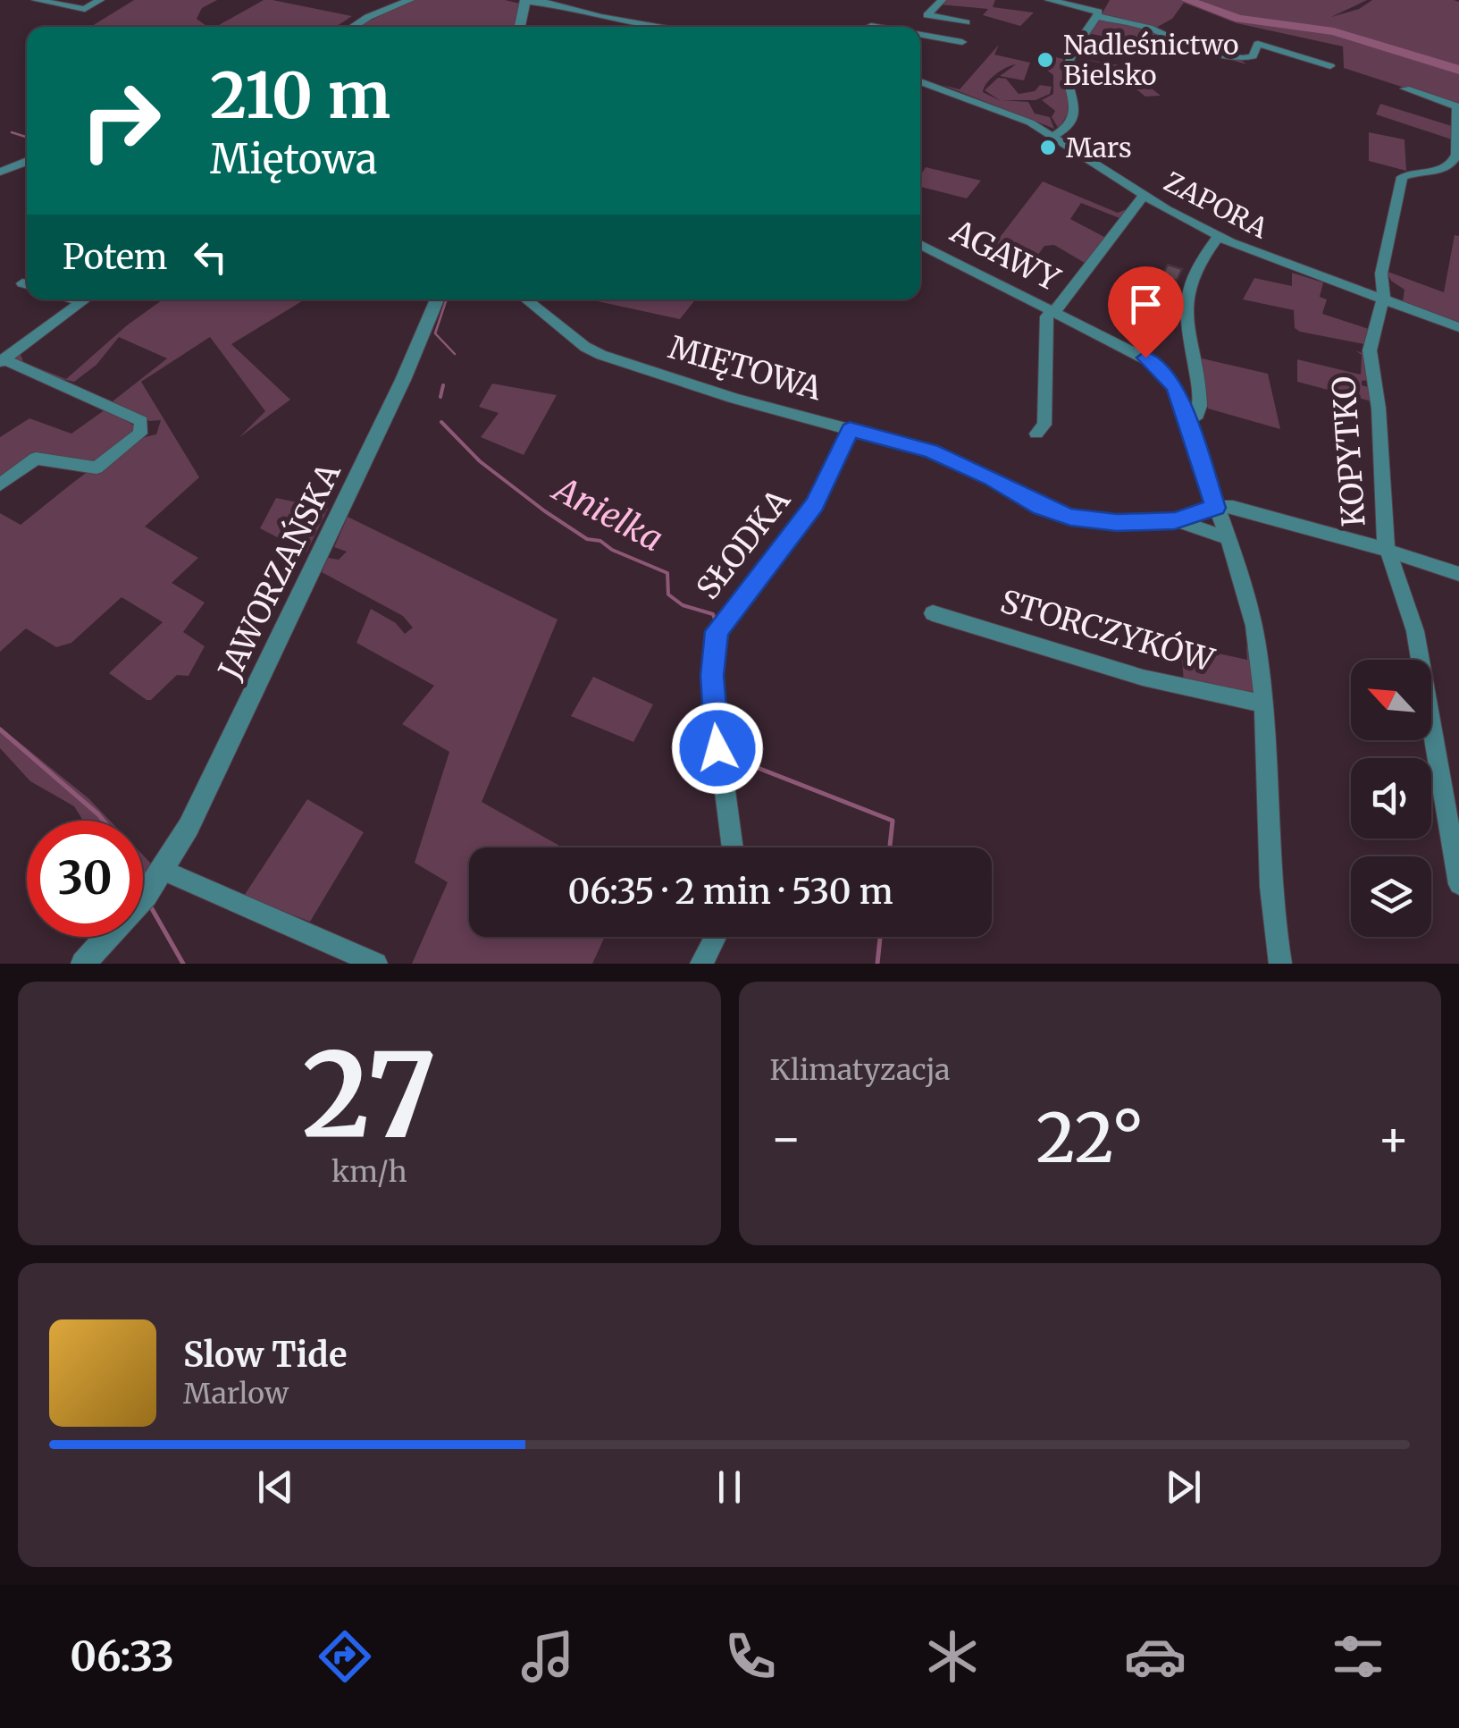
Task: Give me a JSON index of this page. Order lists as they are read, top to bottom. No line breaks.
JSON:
{"streets":{"street":["ZAPORA","AGAWY","MIĘTOWA","KOPYTKO","SŁODKA","JAWORZAŃSKA","STORCZYKÓW"]},"crossings":[["ZAPORA","KOPYTKO"],["AGAWY","STORCZYKÓW"],["MIĘTOWA","KOPYTKO"],["MIĘTOWA","SŁODKA"],["MIĘTOWA","STORCZYKÓW"]],"water":["Anielka"],"places":["Nadleśnictwo Bielsko","Mars"],"north":"top left","page":{"turn":["210 m","Miętowa"],"then":"Potem","limit":"30","trip":"06:35 · 2 min · 530 m","tile":[["27","km/h"],"Klimatyzacja"],"heat":["−","22°","+"],"song":["Slow Tide","Marlow"],"tabs":"06:33"}}
